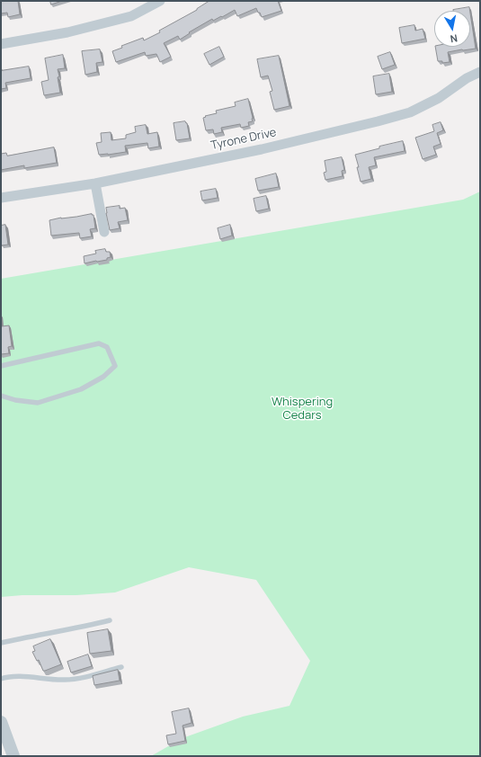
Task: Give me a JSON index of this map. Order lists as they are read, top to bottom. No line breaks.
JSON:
{"streets":{"street":["Tyrone Drive"]},"parks":["Whispering Cedars"],"north":"bottom"}
